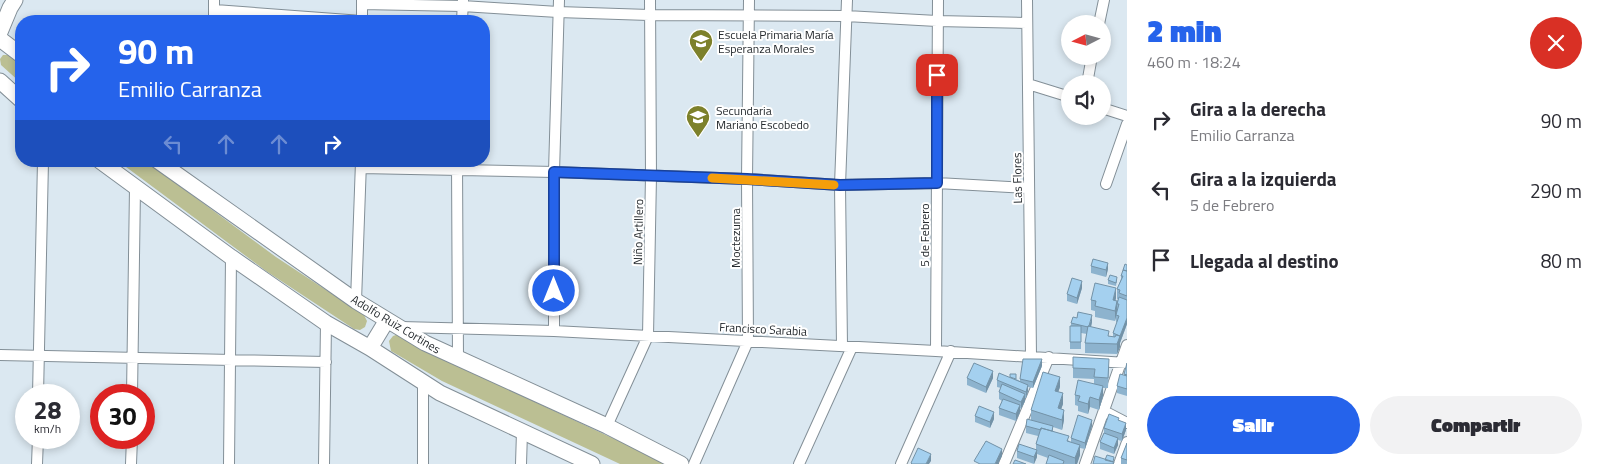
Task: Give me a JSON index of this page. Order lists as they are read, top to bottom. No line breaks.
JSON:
{"streets":{"main road":["Adolfo Ruiz Cortines"],"street":["Las Flores","Niño Artillero","5 de Febrero","Moctezuma","Francisco Sarabia"]},"crossings":[["Las Flores","Francisco Sarabia"],["Niño Artillero","Adolfo Ruiz Cortines"],["Niño Artillero","Francisco Sarabia"],["5 de Febrero","Francisco Sarabia"],["Moctezuma","Francisco Sarabia"],["Adolfo Ruiz Cortines","Francisco Sarabia"]],"places":{"school or university":["Escuela Primaria María Esperanza Morales","Secundaria Mariano Escobedo"]},"north":"left","page":{"heading":["2 min","460 m · 18:24"],"turn":["90 m","Emilio Carranza"],"list":[{"name":"Gira a la derecha","note":"Emilio Carranza","value":"90 m"},{"name":"Gira a la izquierda","note":"5 de Febrero","value":"290 m"},{"name":"Llegada al destino","value":"80 m"}],"speed":"28 km/h","limit":"30","buttons":["Salir","Compartir"]}}
